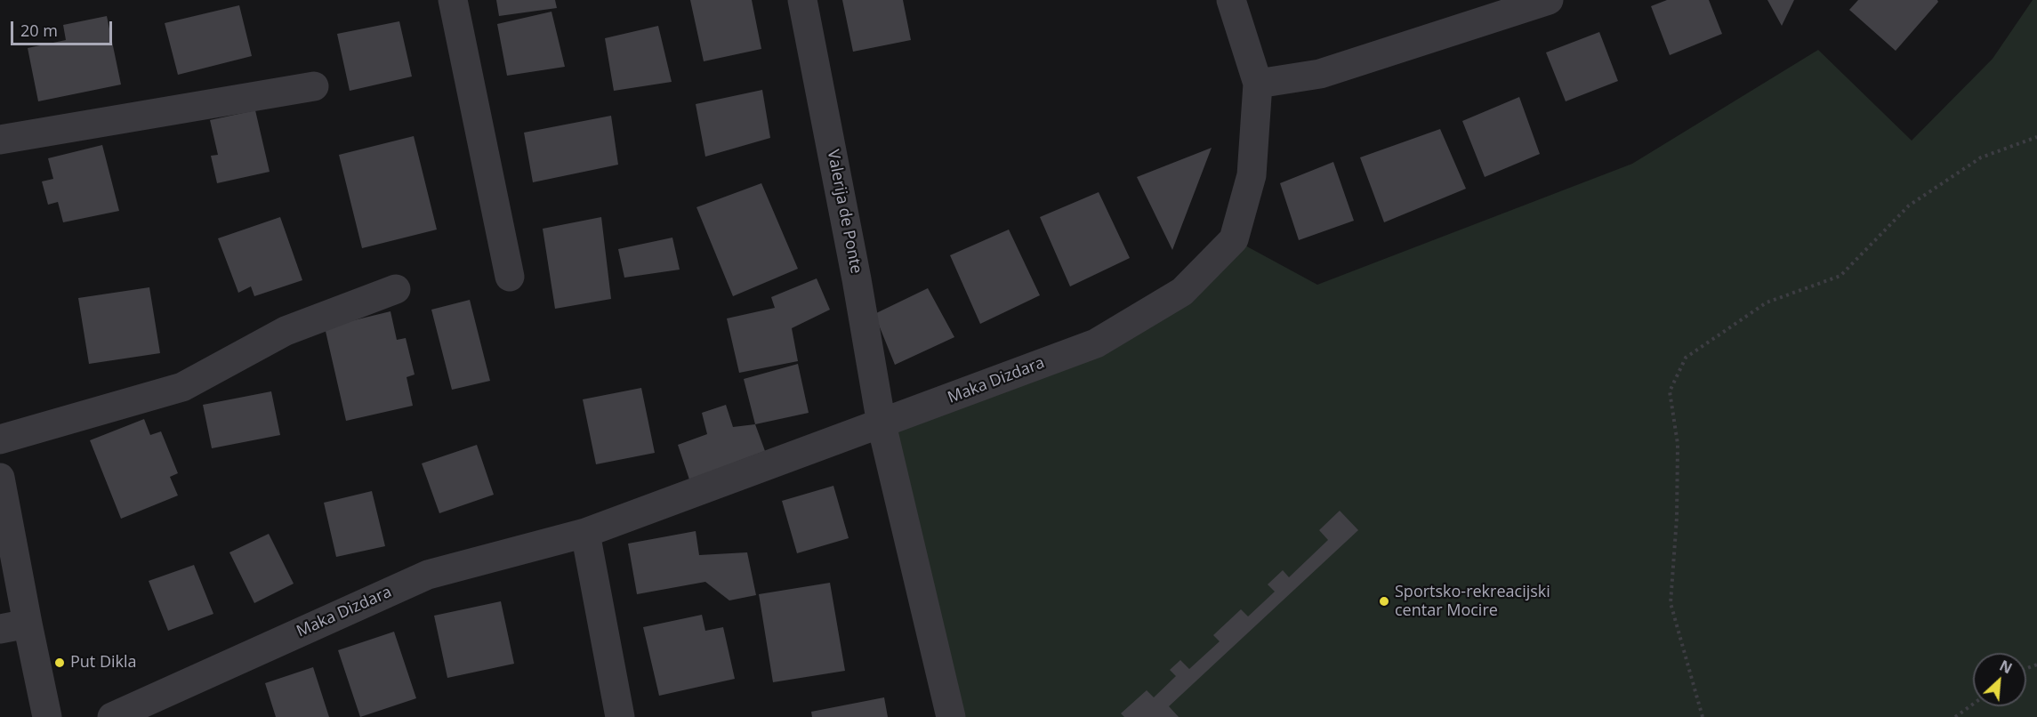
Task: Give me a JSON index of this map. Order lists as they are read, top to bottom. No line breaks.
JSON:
{"streets":{"street":["Valerija de Ponte","Maka Dizdara"]},"crossings":[["Valerija de Ponte","Maka Dizdara"]],"places":["Sportsko-rekreacijski centar Mocire","Put Dikla"],"scale_bar":"20 m","north":"top right"}
